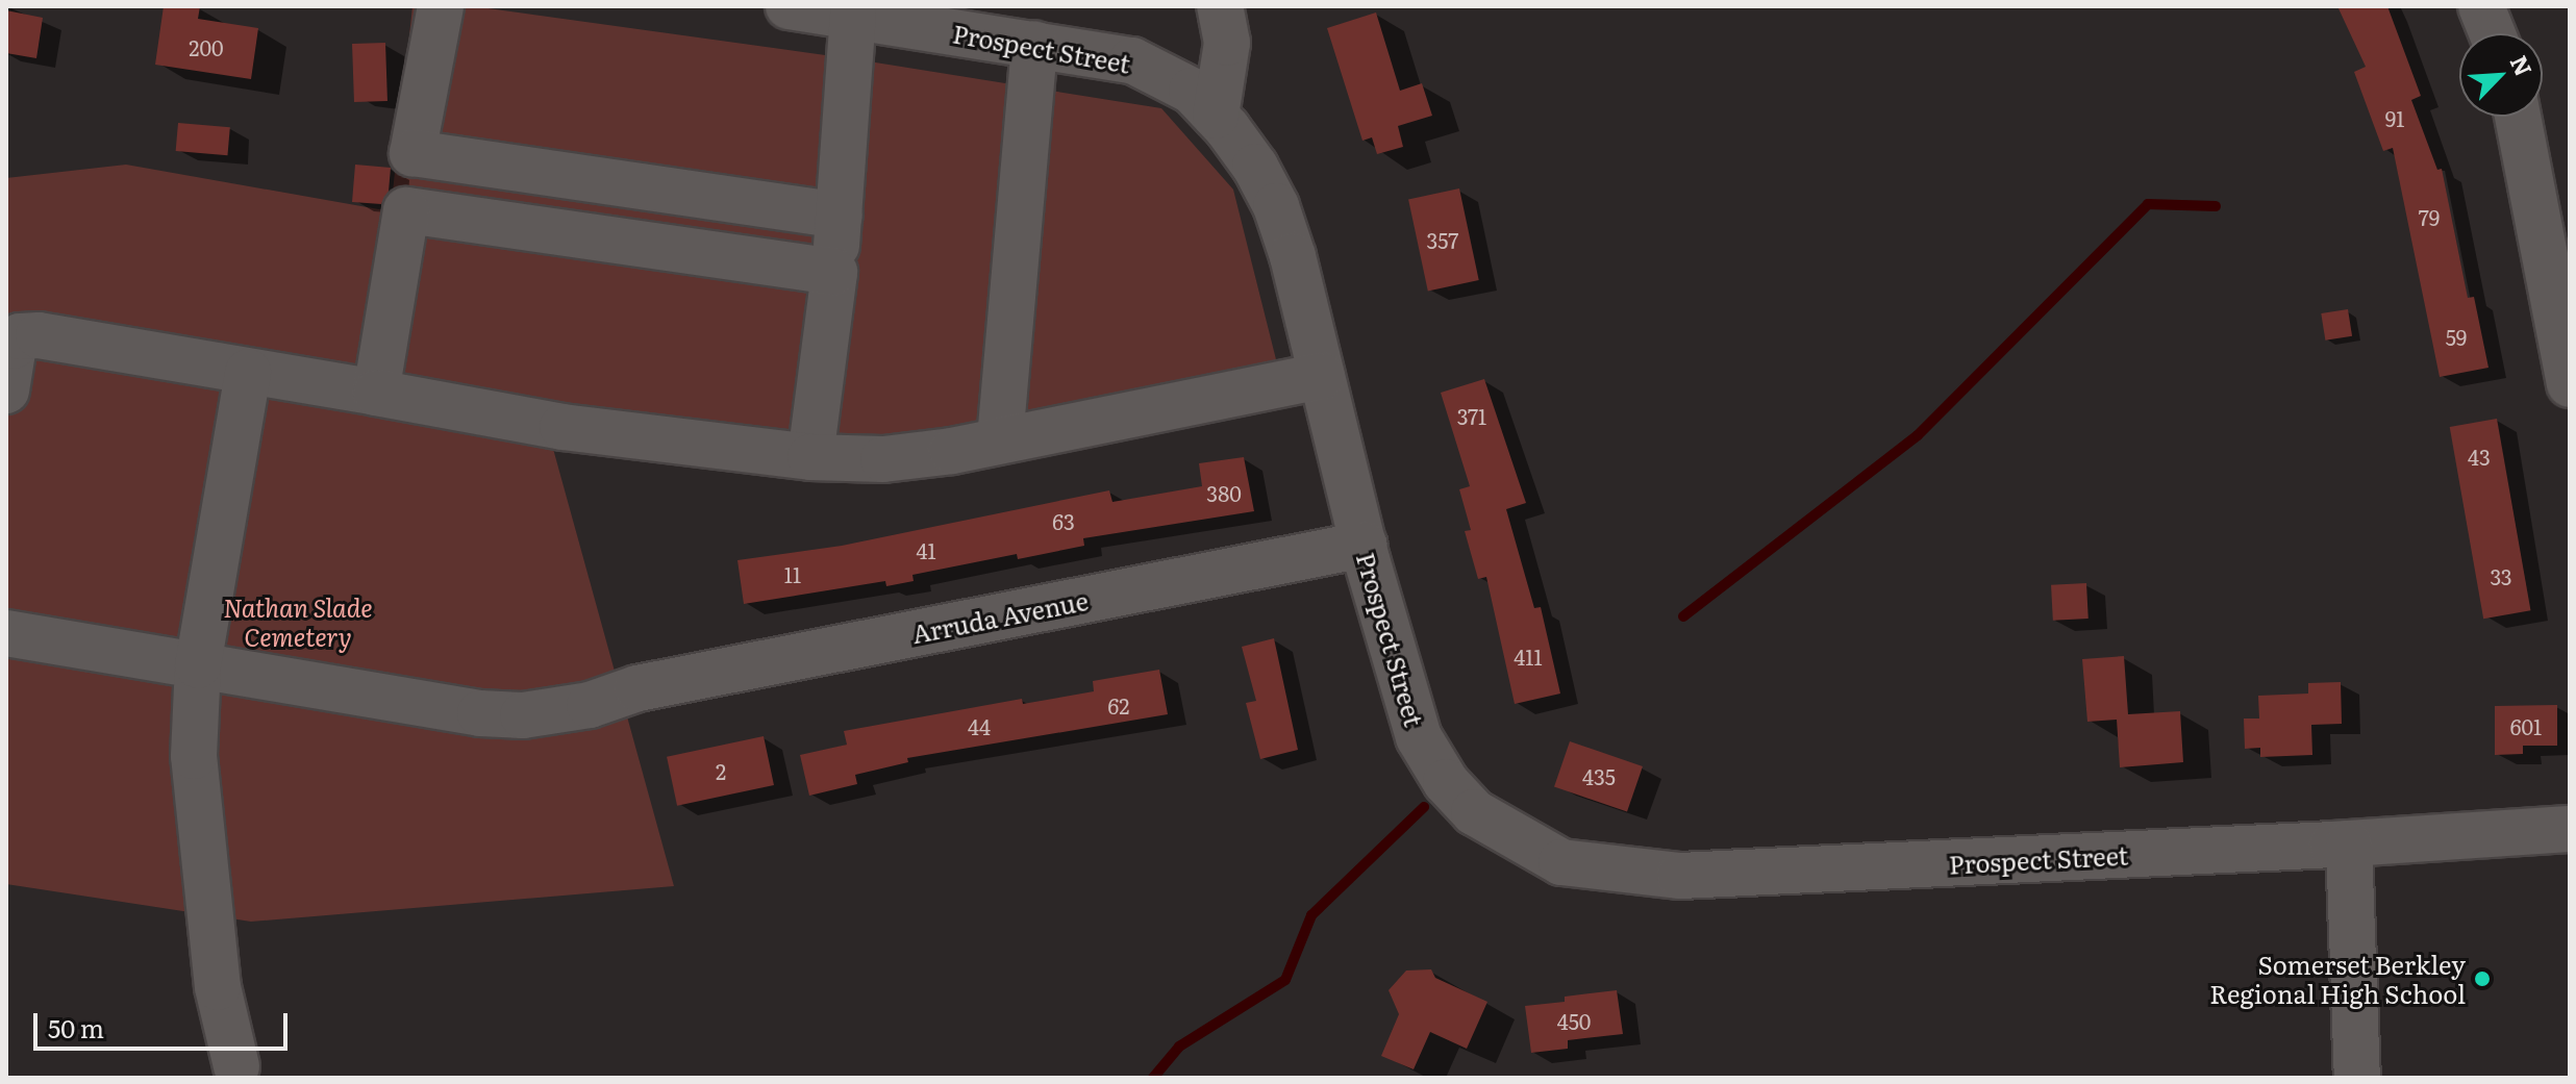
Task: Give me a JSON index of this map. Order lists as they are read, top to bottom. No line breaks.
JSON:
{"streets":{"street":["Prospect Street","Arruda Avenue"]},"crossings":[["Prospect Street","Arruda Avenue"]],"parks":["Nathan Slade Cemetery"],"places":["Somerset Berkley Regional High School"],"house_numbers":["200","91","79","357","59","371","43","380","63","41","11","33","411","62","44","601","2","435","450"],"scale_bar":"50 m","north":"top right"}
